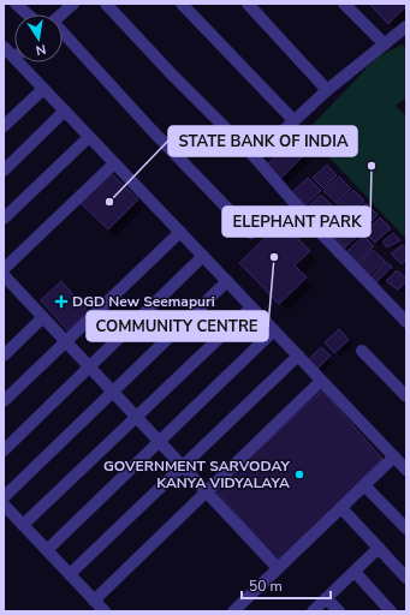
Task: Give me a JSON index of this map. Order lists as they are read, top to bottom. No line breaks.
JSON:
{"places":{"other":["ELEPHANT PARK","STATE BANK OF INDIA","COMMUNITY CENTRE","GOVERNMENT SARVODAY KANYA VIDYALAYA"],"health":["DGD New Seemapuri"]},"scale_bar":"50 m","north":"bottom"}
